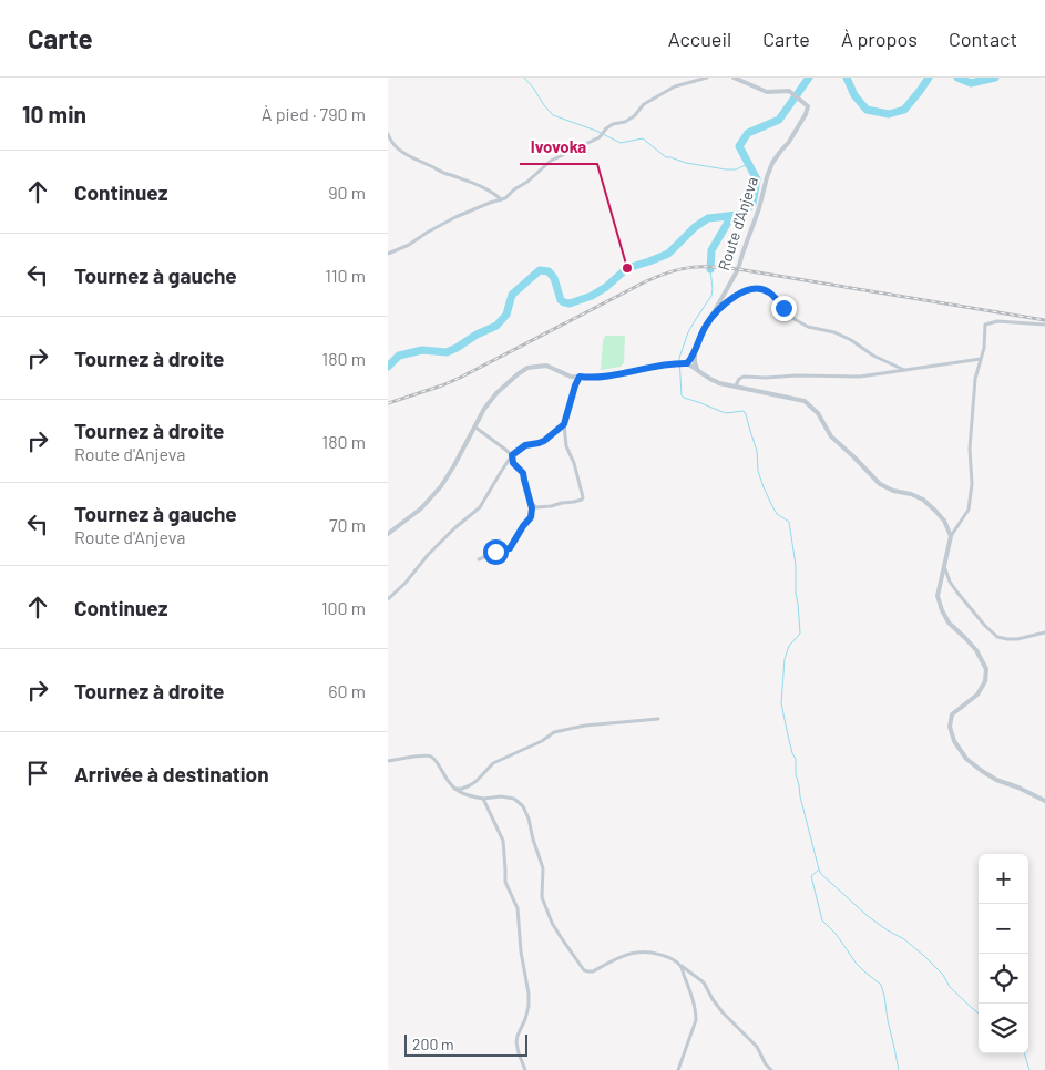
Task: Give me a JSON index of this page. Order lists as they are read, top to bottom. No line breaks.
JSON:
{"streets":{"street":["Route d'Anjeva"]},"places":["Ivovoka"],"scale_bar":"200 m","page":{"header":"Carte","nav":["Accueil","Carte","À propos","Contact"],"heading":["10 min","À pied · 790 m"],"list":[["Continuez","90 m"],["Tournez à gauche","110 m"],["Tournez à droite","180 m"],["Tournez à droite","Route d'Anjeva","180 m"],["Tournez à gauche","Route d'Anjeva","70 m"],["Continuez","100 m"],["Tournez à droite","60 m"],"Arrivée à destination"],"map_buttons":["+","−"],"scale":"200 m"}}
